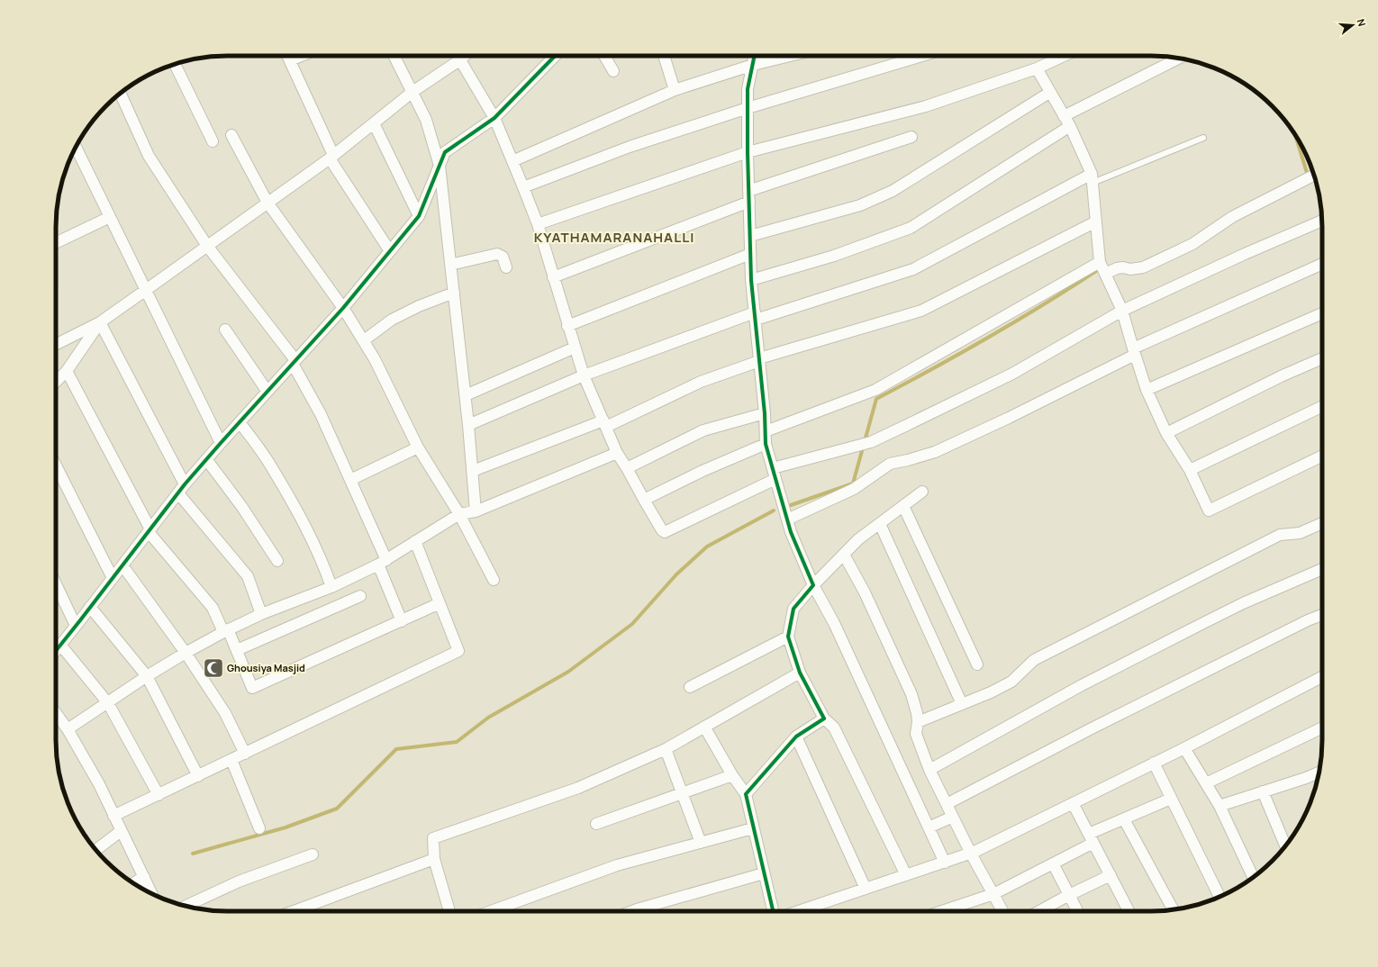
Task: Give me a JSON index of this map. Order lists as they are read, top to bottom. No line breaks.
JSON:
{"districts":["KYATHAMARANAHALLI"],"places":{"mosque":["Ghousiya Masjid"]},"north":"right"}
